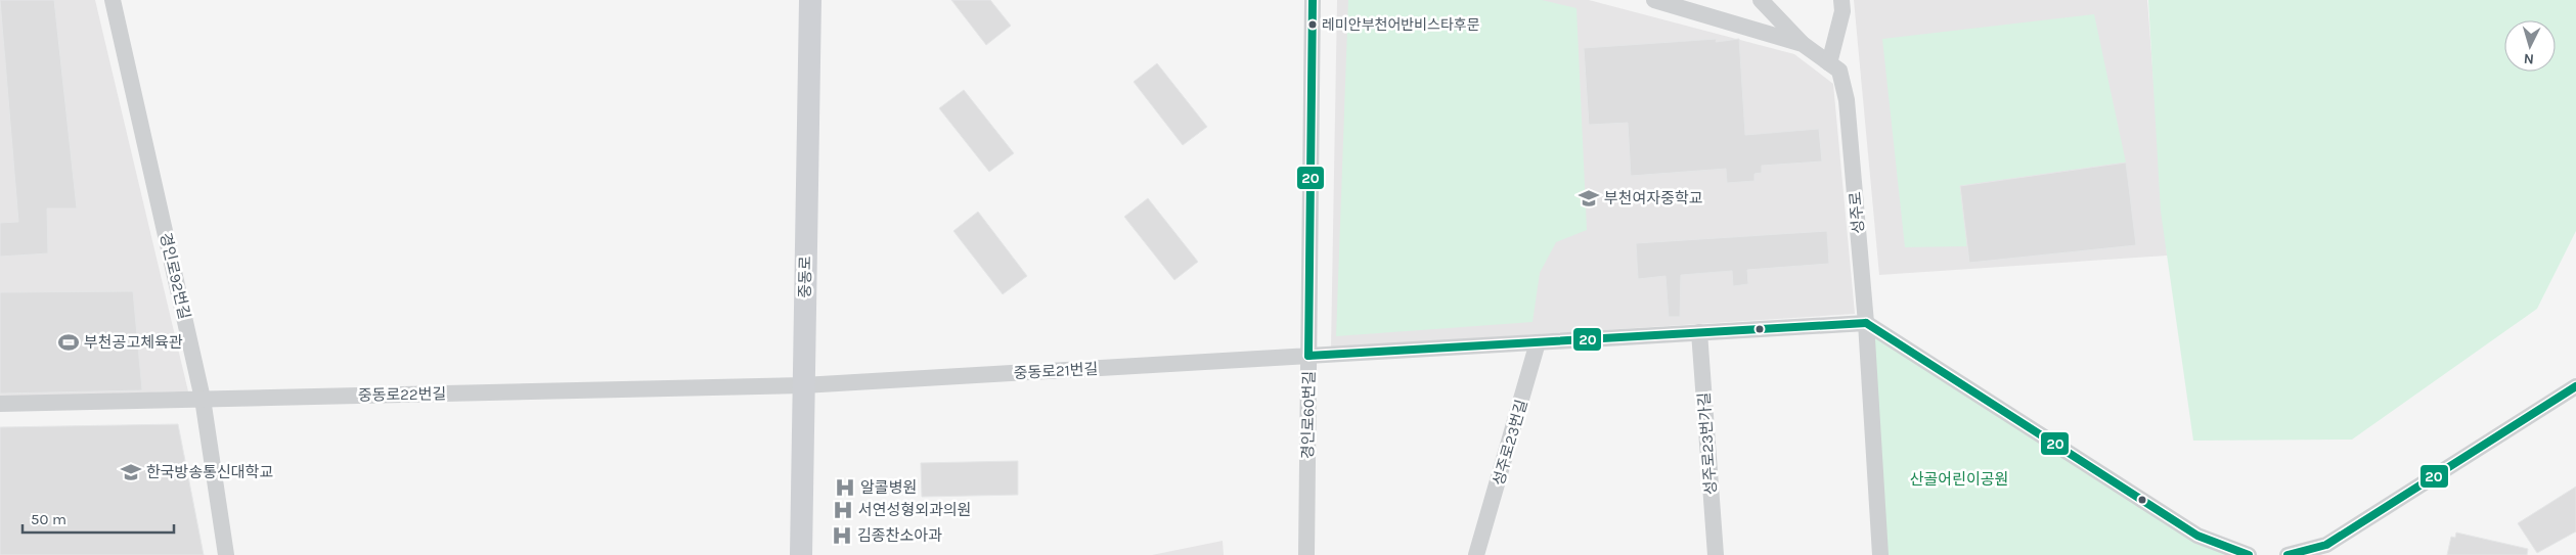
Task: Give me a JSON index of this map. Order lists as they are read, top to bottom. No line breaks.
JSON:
{"streets":{"street":["성주로","경인로92번길","중동로","중동로21번길","중동로22번길","경인로60번길","성주로23번길","성주로23번가길"]},"crossings":[["경인로92번길","중동로22번길"],["중동로","중동로21번길"],["중동로","중동로22번길"],["중동로21번길","중동로22번길"],["중동로21번길","경인로60번길"]],"parks":["산골어린이공원"],"places":{"other":["레미안부천어반비스타후문"],"school or university":["부천여자중학교","한국방송통신대학교"],"sports":["부천공고체육관"],"hospital":["알콜병원","서연성형외과의원","김종찬소아과"]},"lines":["transit line 20"],"scale_bar":"50 m","north":"bottom"}
